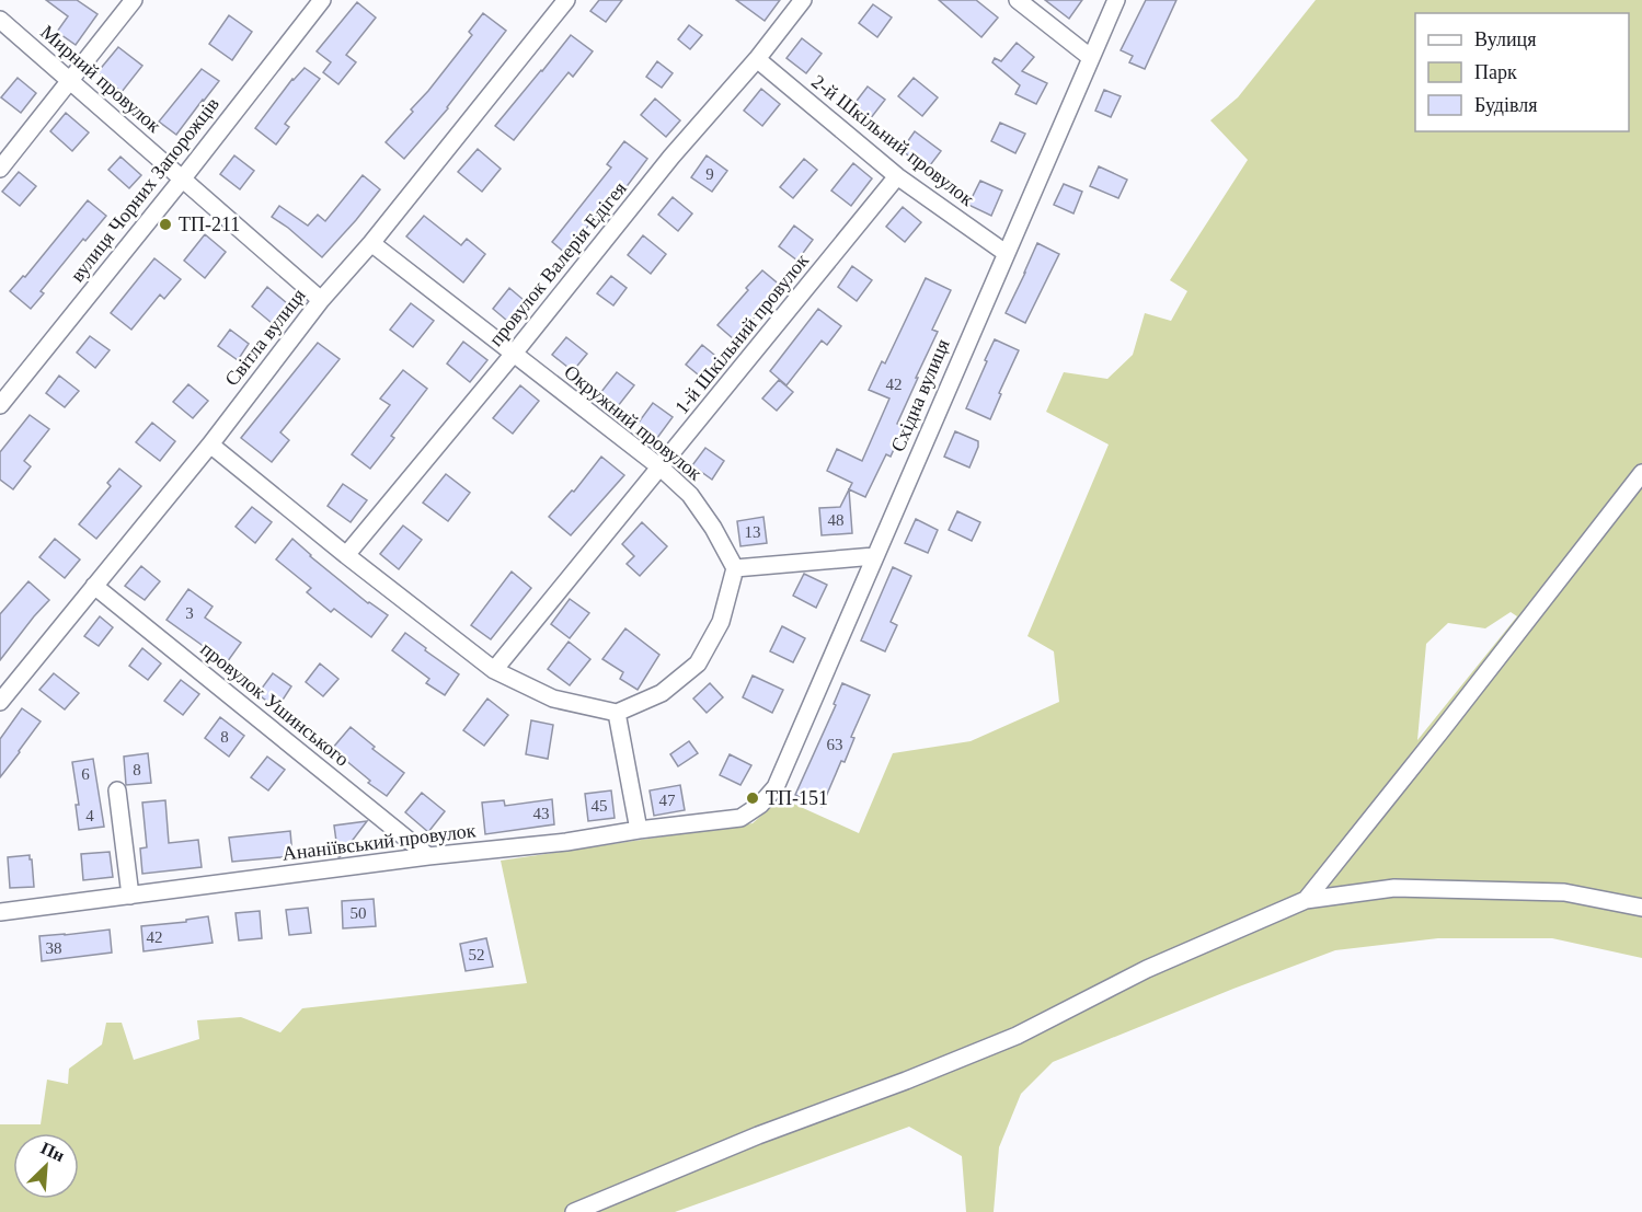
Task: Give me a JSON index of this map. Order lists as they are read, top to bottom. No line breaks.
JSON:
{"streets":{"street":["Мирний провулок","2-й Шкільний провулок","вулиця Чорних Запорожців","провулок Валерія Едігея","1-й Шкільний провулок","Світла вулиця","Східна вулиця","Окружний провулок","провулок Ушинського","Ананіївський провулок"]},"crossings":[["Мирний провулок","вулиця Чорних Запорожців"],["Мирний провулок","Світла вулиця"],["2-й Шкільний провулок","провулок Валерія Едігея"],["2-й Шкільний провулок","1-й Шкільний провулок"],["2-й Шкільний провулок","Східна вулиця"],["провулок Валерія Едігея","Окружний провулок"],["1-й Шкільний провулок","Окружний провулок"],["Світла вулиця","Окружний провулок"],["Світла вулиця","провулок Ушинського"],["Східна вулиця","Ананіївський провулок"],["провулок Ушинського","Ананіївський провулок"]],"places":["ТП-211","ТП-151"],"house_numbers":["9","42","48","13","3","8","63","8","6","47","45","43","4","50","42","38","52"],"legend":["Вулиця","Парк","Будівля"],"north":"top right"}
